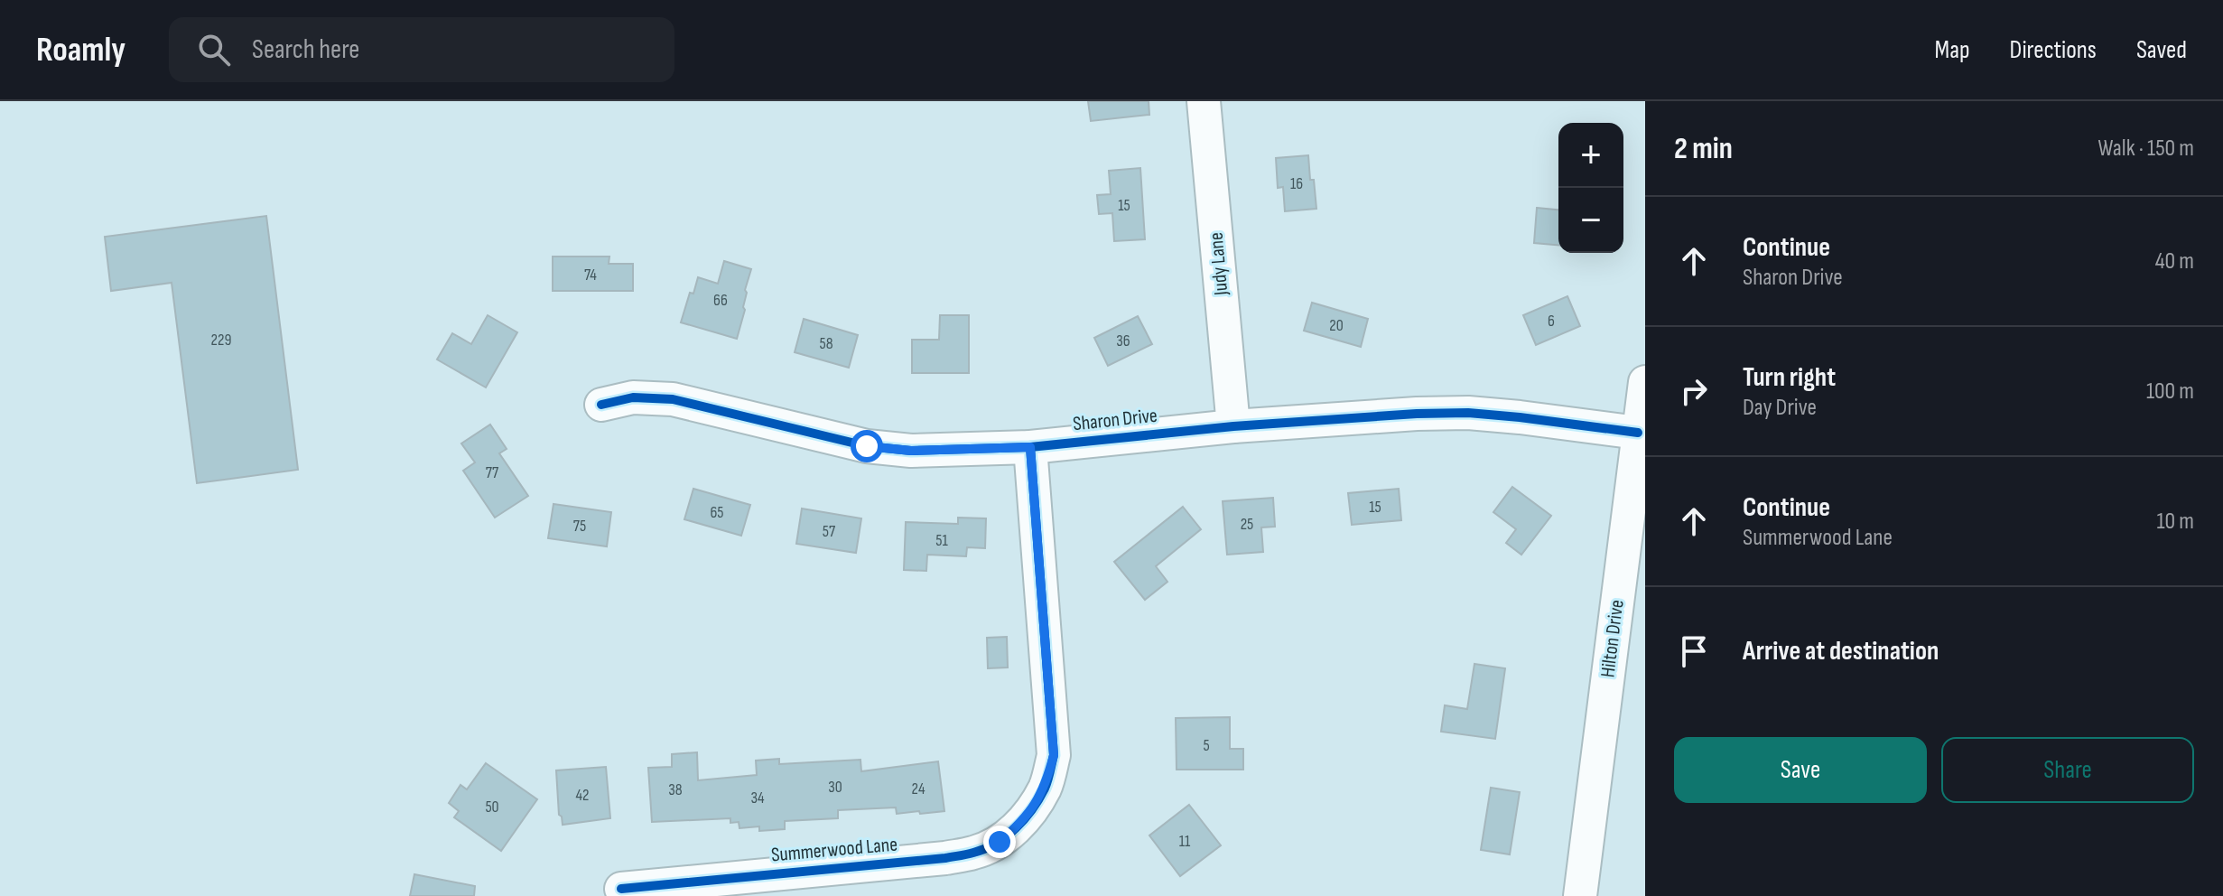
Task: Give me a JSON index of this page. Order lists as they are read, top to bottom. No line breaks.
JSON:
{"streets":{"street":["Judy Lane","Sharon Drive","Hilton Drive","Summerwood Lane"]},"crossings":[["Judy Lane","Sharon Drive"],["Sharon Drive","Hilton Drive"],["Sharon Drive","Summerwood Lane"]],"house_numbers":["16","15","74","66","6","20","229","36","58","77","15","65","25","75","57","51","5","30","24","38","42","34","50","11"],"page":{"header":"Roamly","search":"Search here","nav":["Map","Directions","Saved"],"heading":["2 min","Walk · 150 m"],"map_buttons":["+","−"],"list":[["Continue","Sharon Drive","40 m"],["Turn right","Day Drive","100 m"],["Continue","Summerwood Lane","10 m"],"Arrive at destination"],"buttons":["Save","Share"]}}
